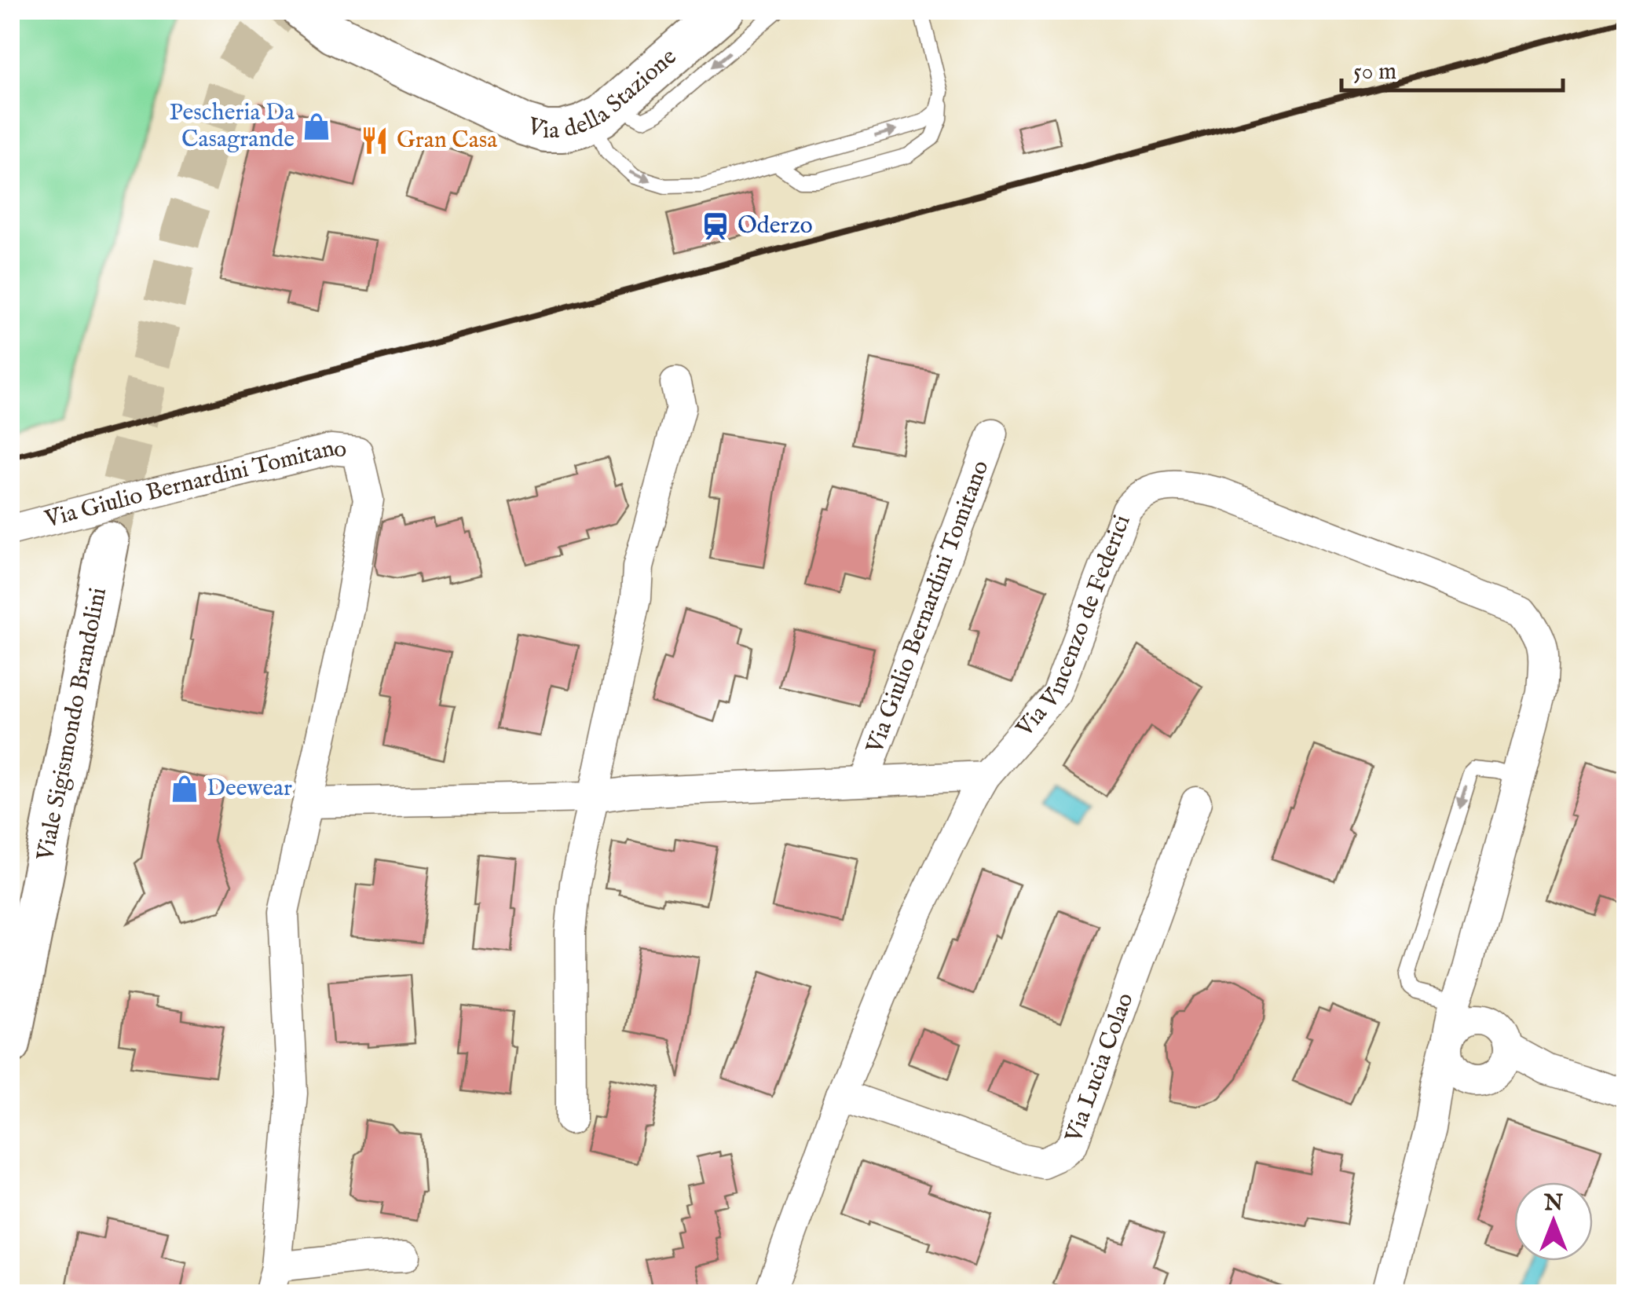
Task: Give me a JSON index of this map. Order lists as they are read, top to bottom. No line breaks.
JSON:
{"streets":{"main road":["Via della Stazione","Viale Sigismondo Brandolini"],"street":["Via Giulio Bernardini Tomitano","Via Vincenzo de Federici","Via Lucia Colao"]},"crossings":[["Via Giulio Bernardini Tomitano","Via Vincenzo de Federici"],["Via Vincenzo de Federici","Via Lucia Colao"]],"places":{"shop":["Pescheria Da Casagrande","Deewear"],"restaurant":["Gran Casa"],"station":["Oderzo"]},"scale_bar":"50 m","north":"top"}
